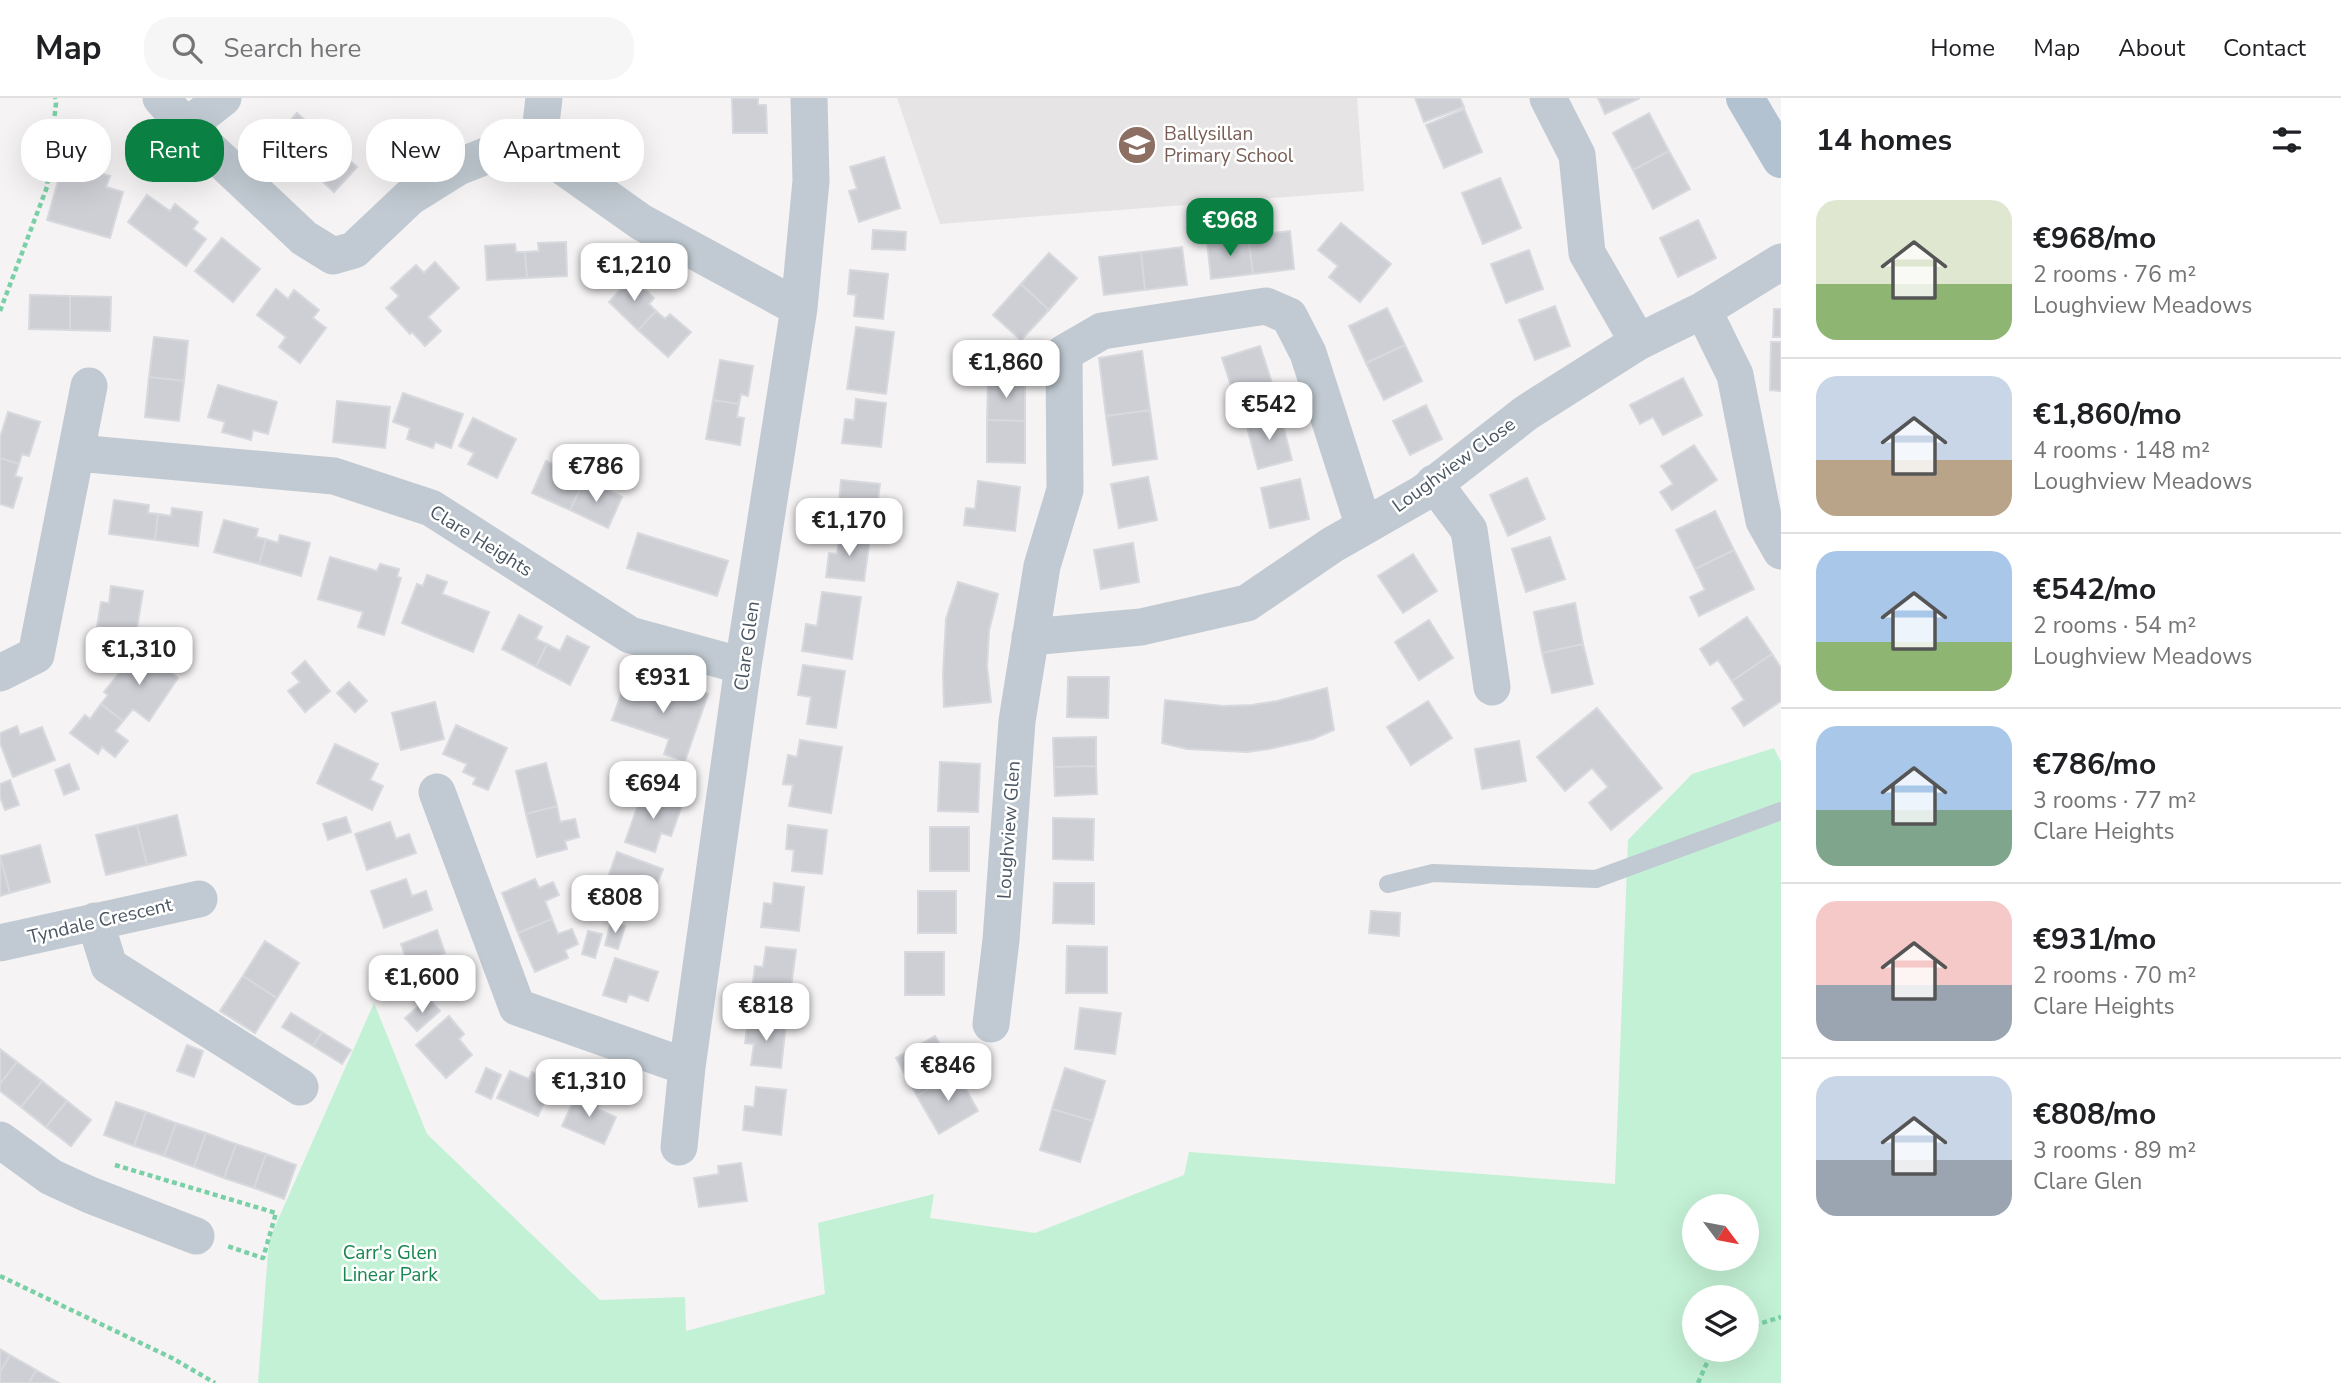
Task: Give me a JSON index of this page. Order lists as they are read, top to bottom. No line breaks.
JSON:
{"streets":{"street":["Loughview Close","Clare Heights","Clare Glen","Loughview Glen","Tyndale Crescent"]},"crossings":[["Loughview Close","Loughview Glen"],["Clare Heights","Clare Glen"]],"parks":["Carr's Glen Linear Park"],"places":{"school or university":["Ballysillan Primary School"]},"north":"bottom right","page":{"header":"Map","search":"Search here","nav":["Home","Map","About","Contact"],"heading":"14 homes","chip":["Buy","Rent","Filters","New","Apartment"],"list":[{"name":"€968/mo","note":"2 rooms · 76 m² · Loughview Meadows"},{"name":"€1,860/mo","note":"4 rooms · 148 m² · Loughview Meadows"},{"name":"€542/mo","note":"2 rooms · 54 m² · Loughview Meadows"},{"name":"€786/mo","note":"3 rooms · 77 m² · Clare Heights"},{"name":"€931/mo","note":"2 rooms · 70 m² · Clare Heights"},{"name":"€808/mo","note":"3 rooms · 89 m² · Clare Glen"}],"price":["€968","€1,210","€1,860","€542","€786","€1,170","€1,310","€931","€694","€808","€1,600","€818","€846","€1,310"]}}
